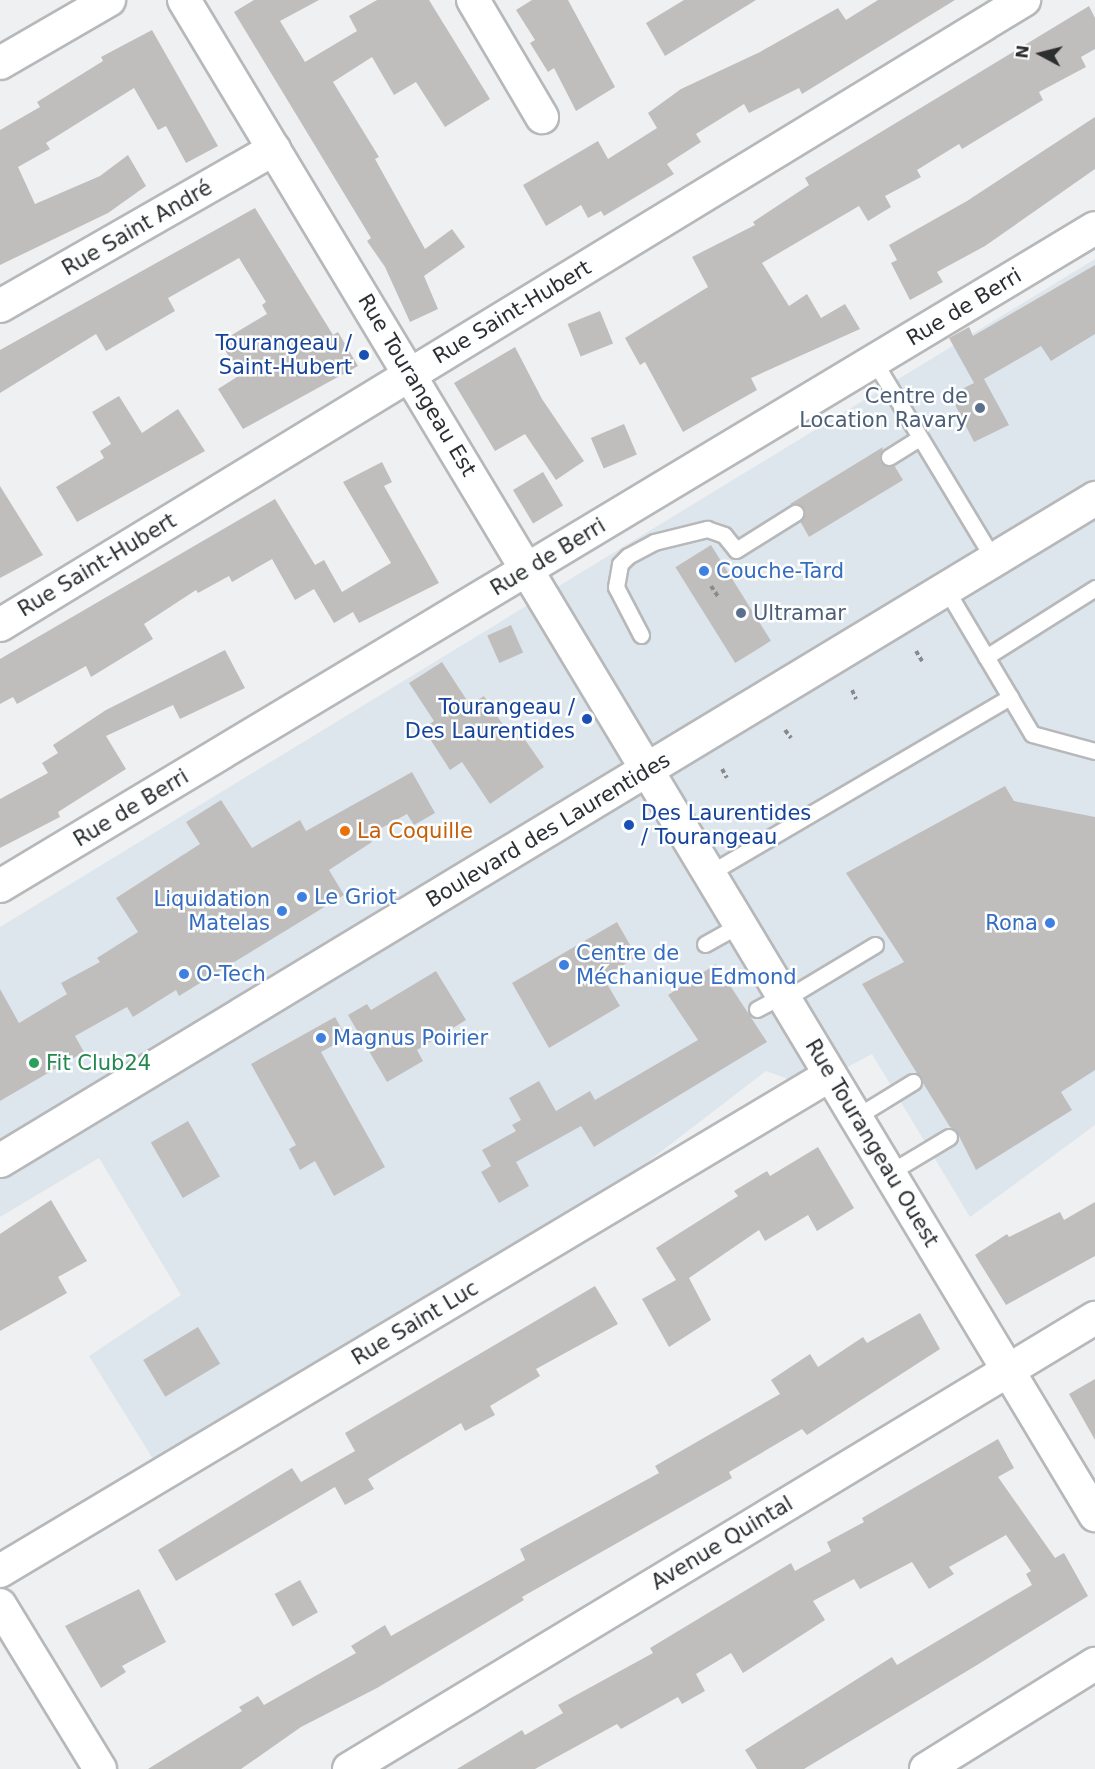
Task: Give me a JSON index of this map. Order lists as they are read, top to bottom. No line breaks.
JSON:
{"streets":{"main road":["Boulevard des Laurentides"],"street":["Rue Saint André","Rue de Berri","Rue Saint-Hubert","Rue Tourangeau Est","Rue Tourangeau Ouest","Rue Saint Luc","Avenue Quintal"]},"crossings":[["Rue Saint André","Rue Tourangeau Est"],["Rue de Berri","Rue Tourangeau Est"],["Rue Saint-Hubert","Rue Tourangeau Est"],["Rue Tourangeau Est","Boulevard des Laurentides"],["Rue Tourangeau Est","Rue Tourangeau Ouest"],["Boulevard des Laurentides","Rue Tourangeau Ouest"],["Rue Tourangeau Ouest","Rue Saint Luc"],["Rue Tourangeau Ouest","Avenue Quintal"]],"places":["Tourangeau / Saint-Hubert","Centre de Location Ravary","Couche-Tard","Ultramar","Tourangeau / Des Laurentides","Des Laurentides / Tourangeau","La Coquille","Le Griot","Liquidation Matelas","Rona","Centre de Méchanique Edmond","O-Tech","Magnus Poirier","Fit Club24"],"north":"left"}
